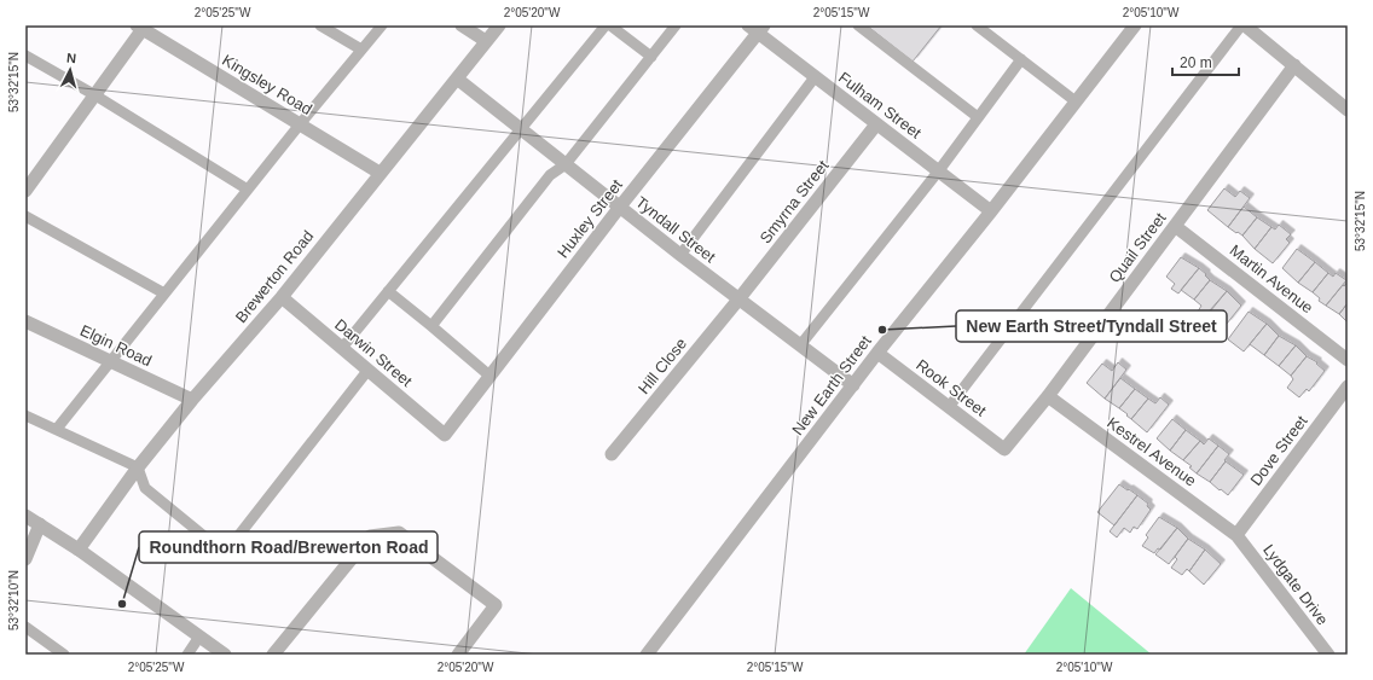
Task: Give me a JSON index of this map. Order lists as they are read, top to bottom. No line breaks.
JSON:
{"streets":{"street":["Kingsley Road","Fulham Street","Smyrna Street","Huxley Street","Tyndall Street","Quail Street","Brewerton Road","Martin Avenue","Elgin Road","Darwin Street","Hill Close","New Earth Street","Rook Street","Dove Street","Kestrel Avenue","Lydgate Drive"]},"crossings":[["Kingsley Road","Brewerton Road"],["Fulham Street","Smyrna Street"],["Fulham Street","Huxley Street"],["Fulham Street","New Earth Street"],["Smyrna Street","Tyndall Street"],["Smyrna Street","Hill Close"],["Huxley Street","Tyndall Street"],["Huxley Street","Darwin Street"],["Tyndall Street","Brewerton Road"],["Tyndall Street","Hill Close"],["Tyndall Street","New Earth Street"],["Quail Street","Martin Avenue"],["Quail Street","Rook Street"],["Quail Street","Kestrel Avenue"],["Brewerton Road","Elgin Road"],["Brewerton Road","Darwin Street"],["New Earth Street","Rook Street"],["Dove Street","Kestrel Avenue"],["Dove Street","Lydgate Drive"],["Kestrel Avenue","Lydgate Drive"]],"places":["New Earth Street/Tyndall Street","Roundthorn Road/Brewerton Road"],"scale_bar":"20 m","north":"top","coordinates":["2°05'25\"W","2°05'20\"W","2°05'15\"W","2°05'10\"W","53°32'15\"N","53°32'10\"N"]}
